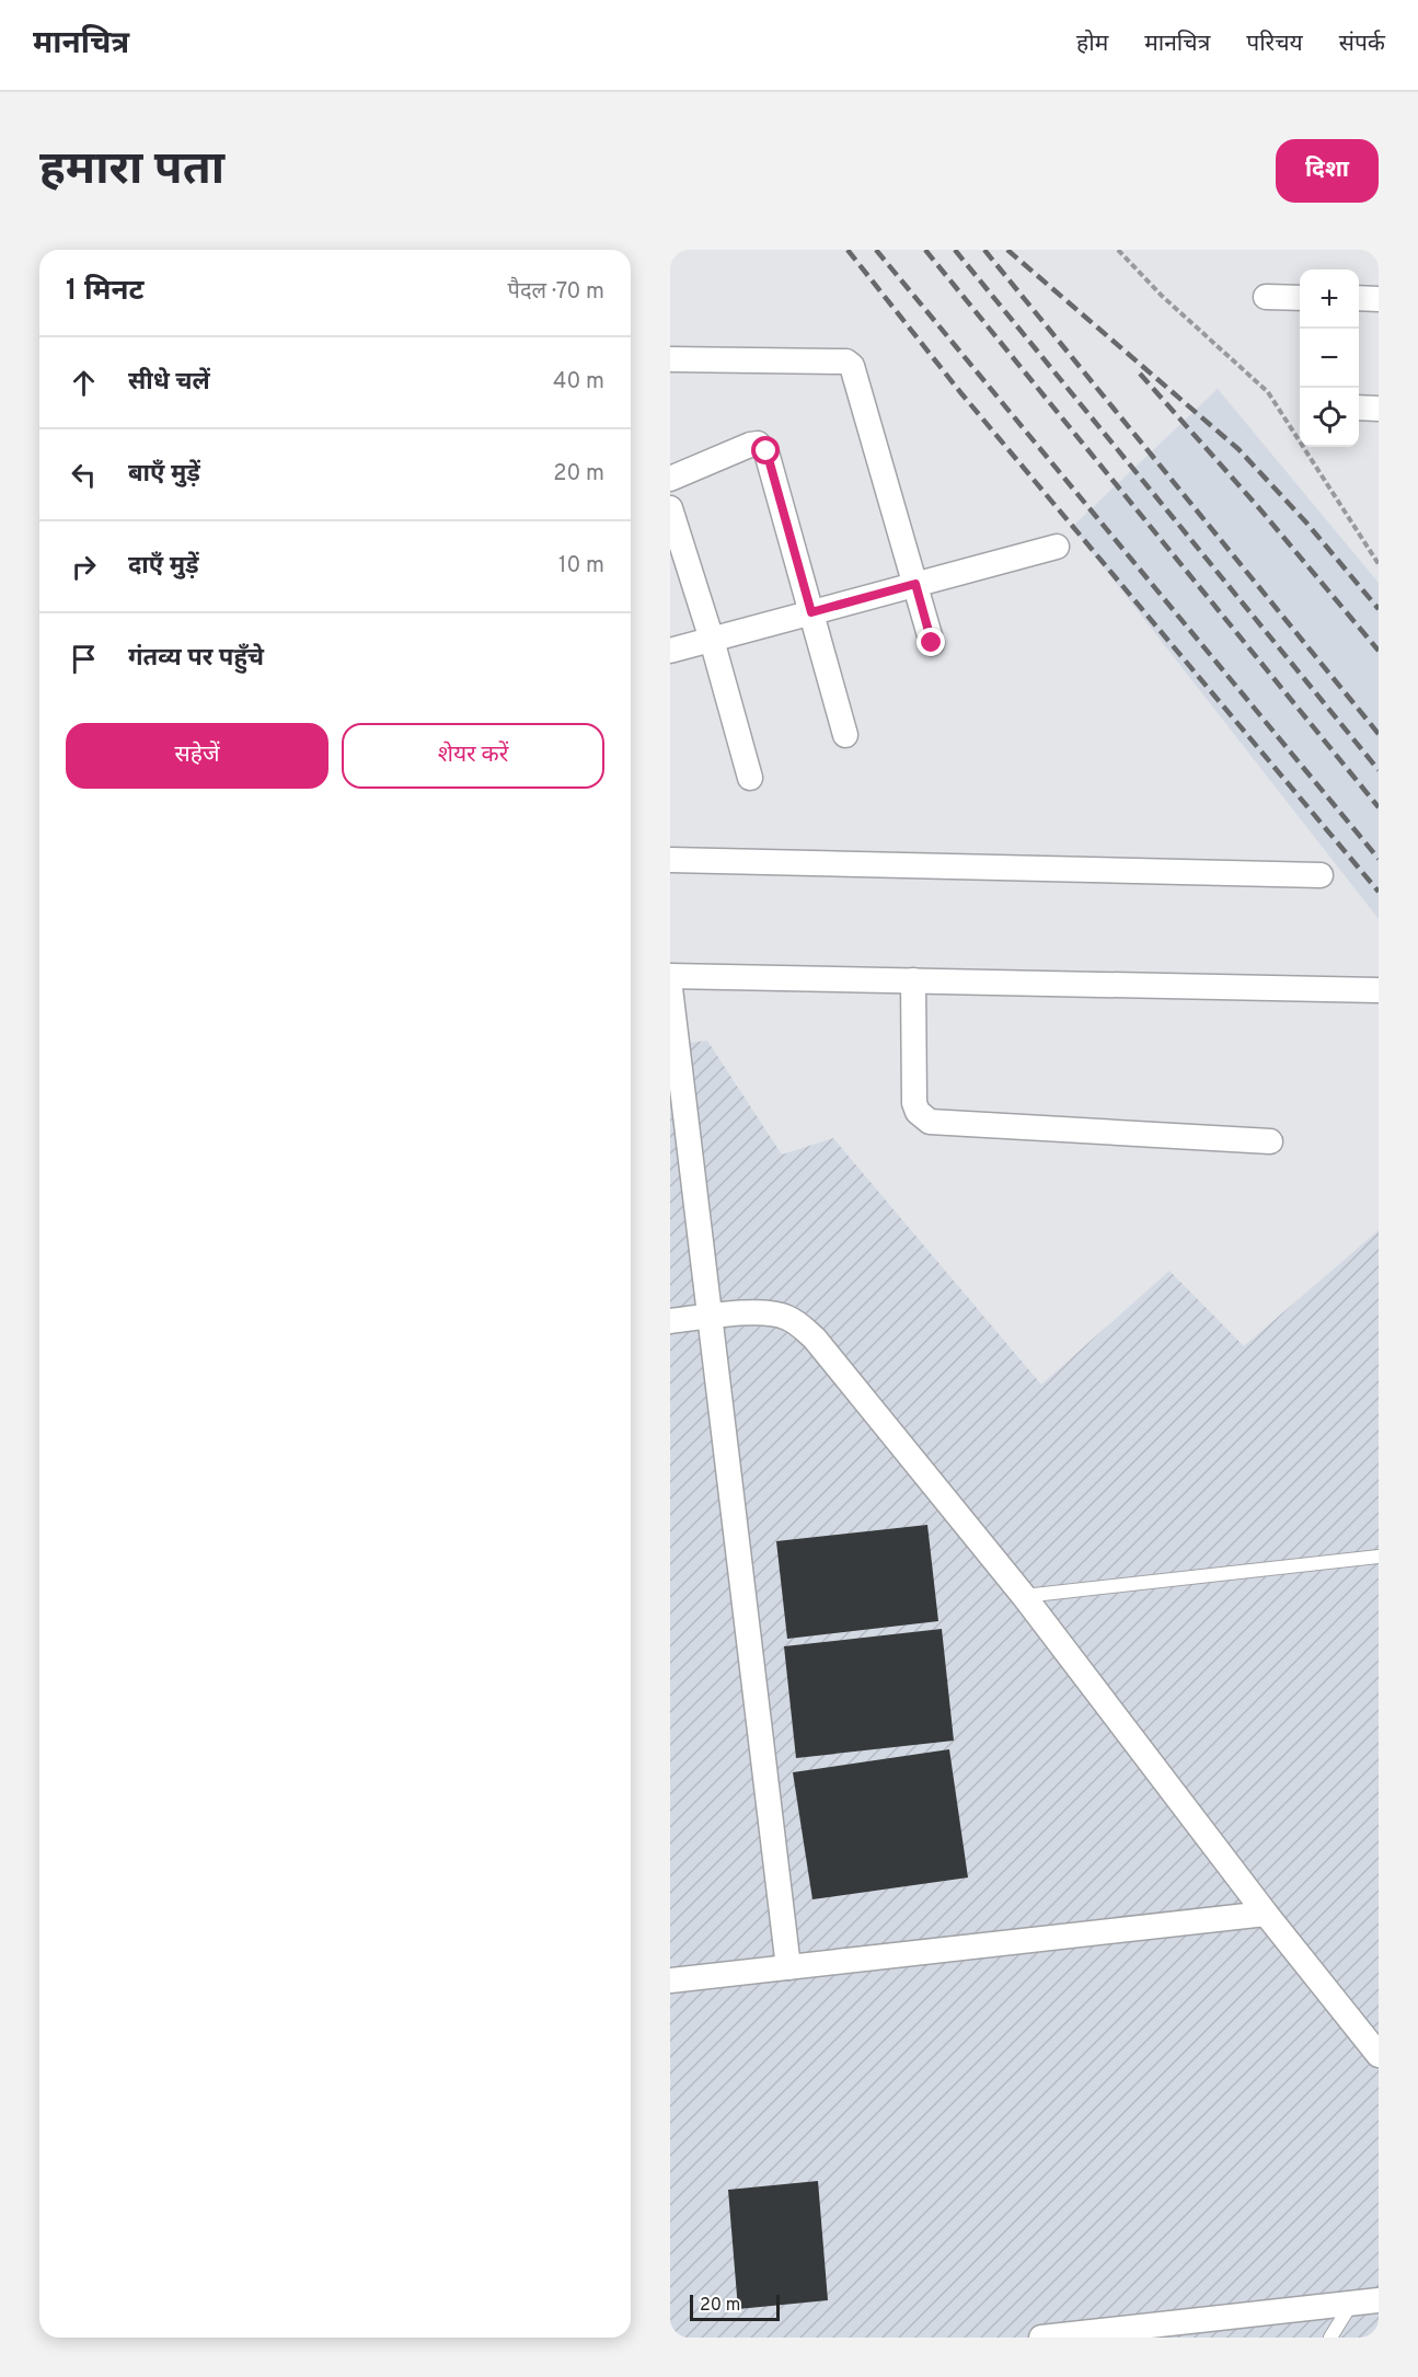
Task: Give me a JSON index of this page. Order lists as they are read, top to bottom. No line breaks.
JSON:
{"scale_bar":"20 m","page":{"header":"मानचित्र","nav":["होम","मानचित्र","परिचय","संपर्क"],"buttons":["दिशा",["सहेजें","शेयर करें"]],"title":"हमारा पता","heading":["1 मिनट","पैदल · 70 m"],"map_buttons":["+","−"],"list":[["सीधे चलें","40 m"],["बाएँ मुड़ें","20 m"],["दाएँ मुड़ें","10 m"],"गंतव्य पर पहुँचे"],"scale":"20 m"}}
